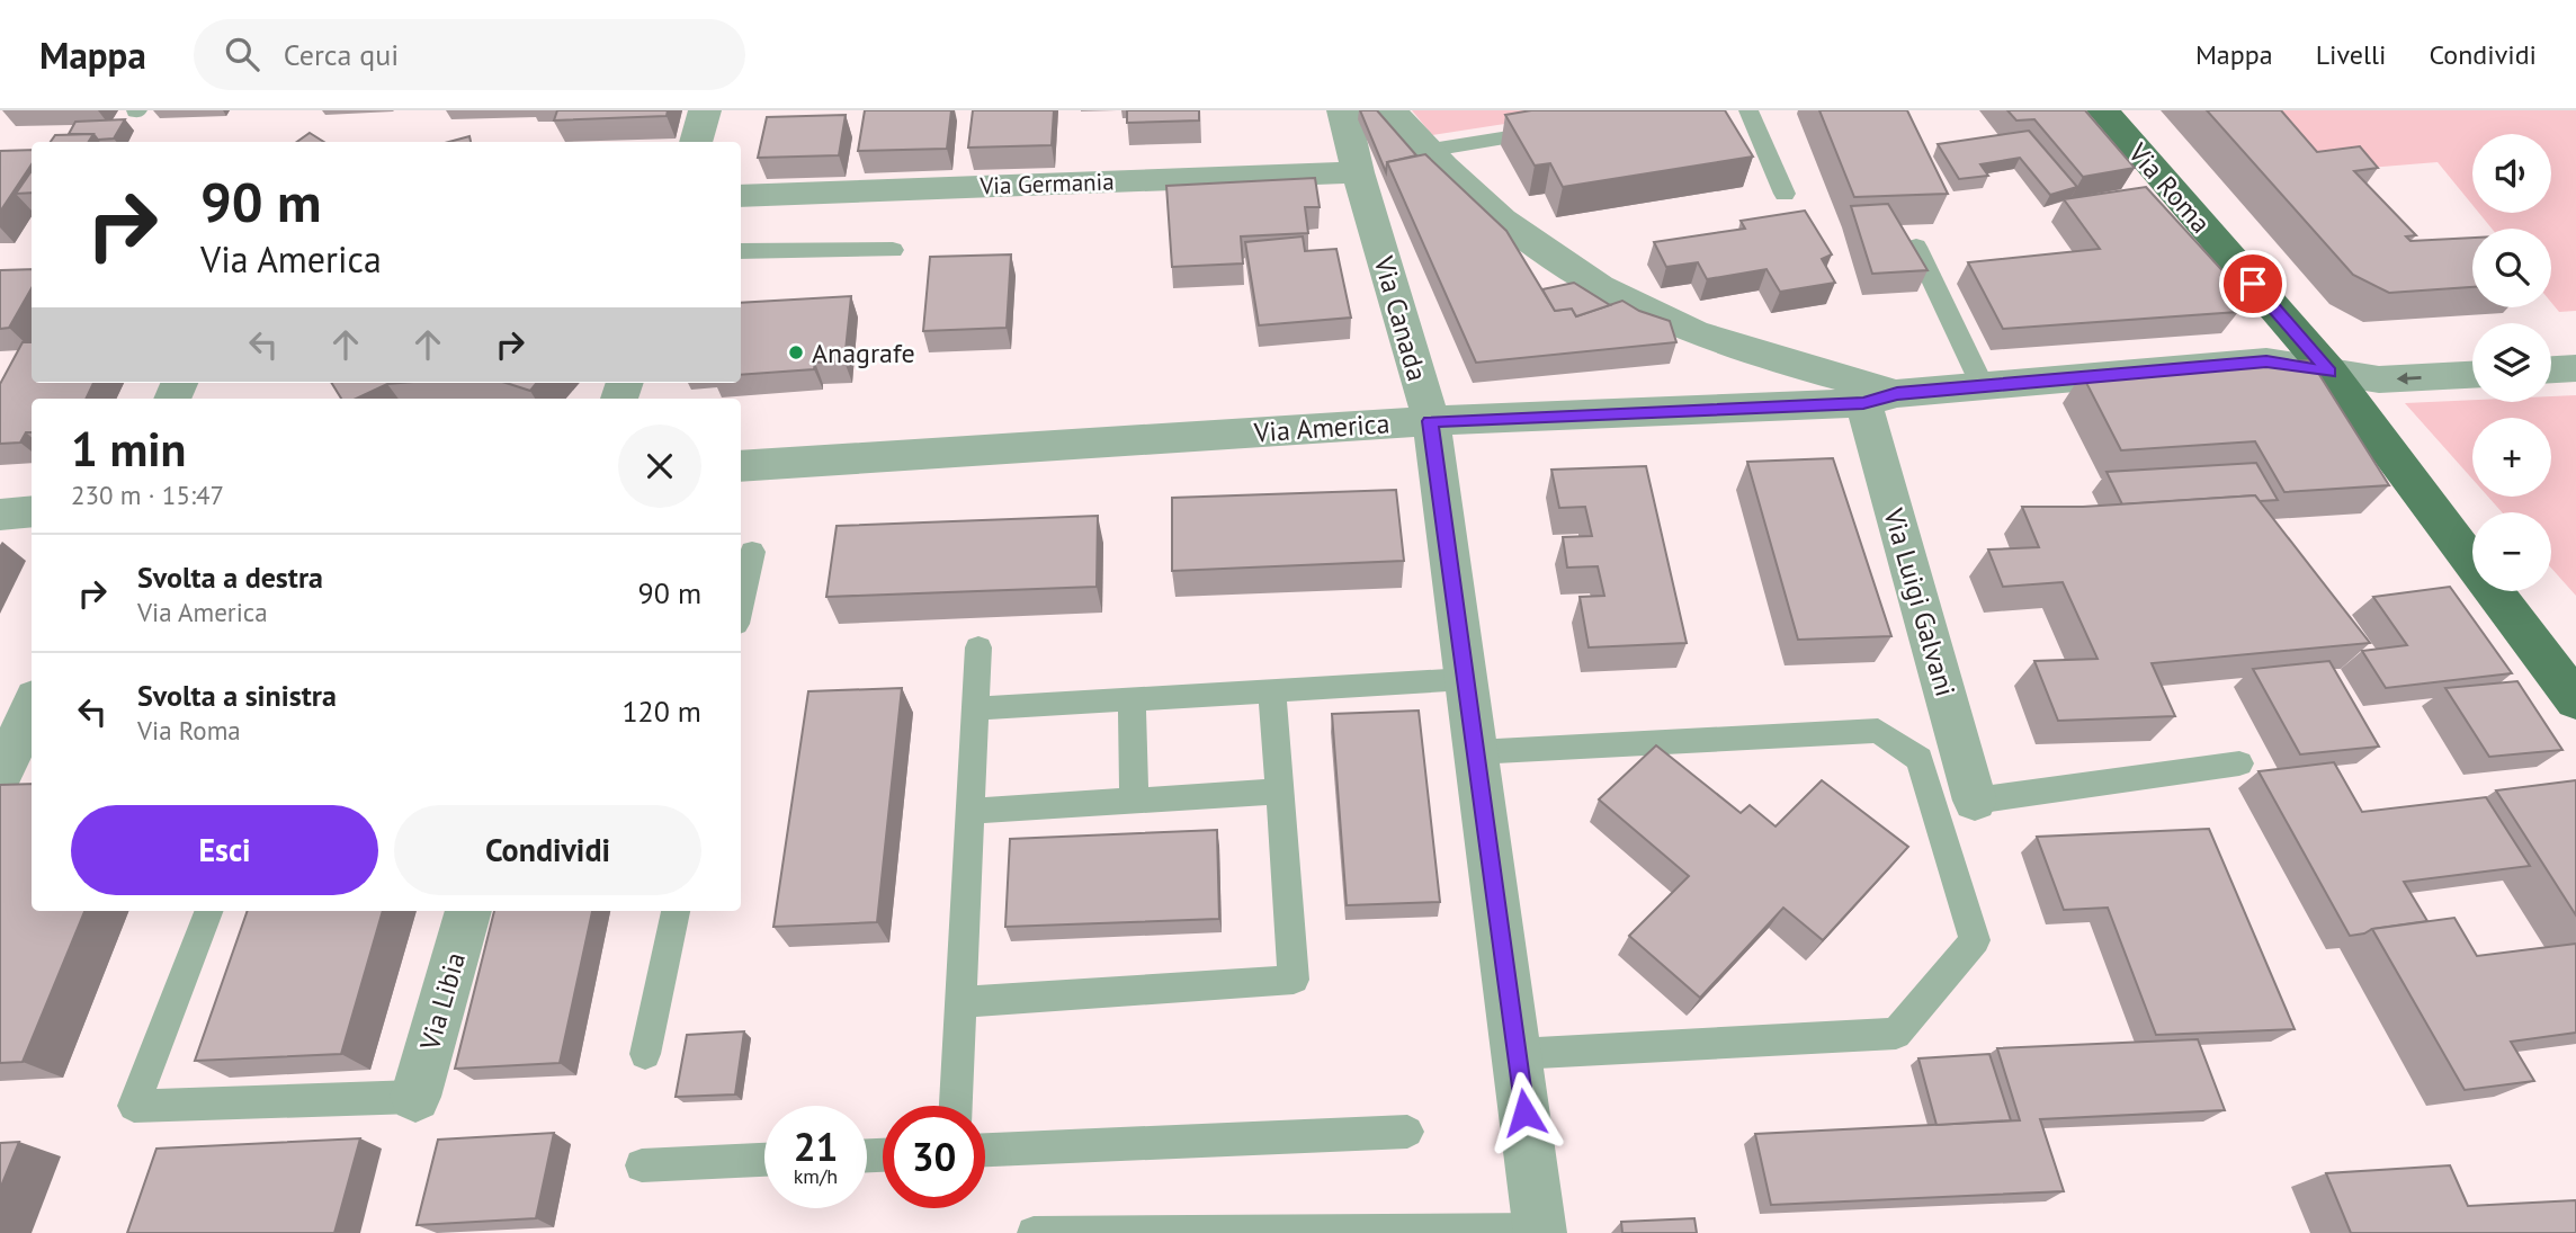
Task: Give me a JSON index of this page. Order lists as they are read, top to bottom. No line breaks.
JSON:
{"streets":{"main road":["Via Roma"],"street":["Via Germania","Via Canada","Via America","Via Luigi Galvani","Via Libia"]},"crossings":[["Via Germania","Via Canada"],["Via Roma","Via America"],["Via Canada","Via America"],["Via America","Via Luigi Galvani"]],"places":["Anagrafe"],"page":{"header":"Mappa","search":"Cerca qui","nav":["Mappa","Livelli","Condividi"],"map_buttons":["+","−"],"turn":["90 m","Via America"],"heading":["1 min","230 m · 15:47"],"list":[{"name":"Svolta a destra","note":"Via America","value":"90 m"},{"name":"Svolta a sinistra","note":"Via Roma","value":"120 m"}],"buttons":["Esci","Condividi"],"speed":"21 km/h","limit":"30"}}
